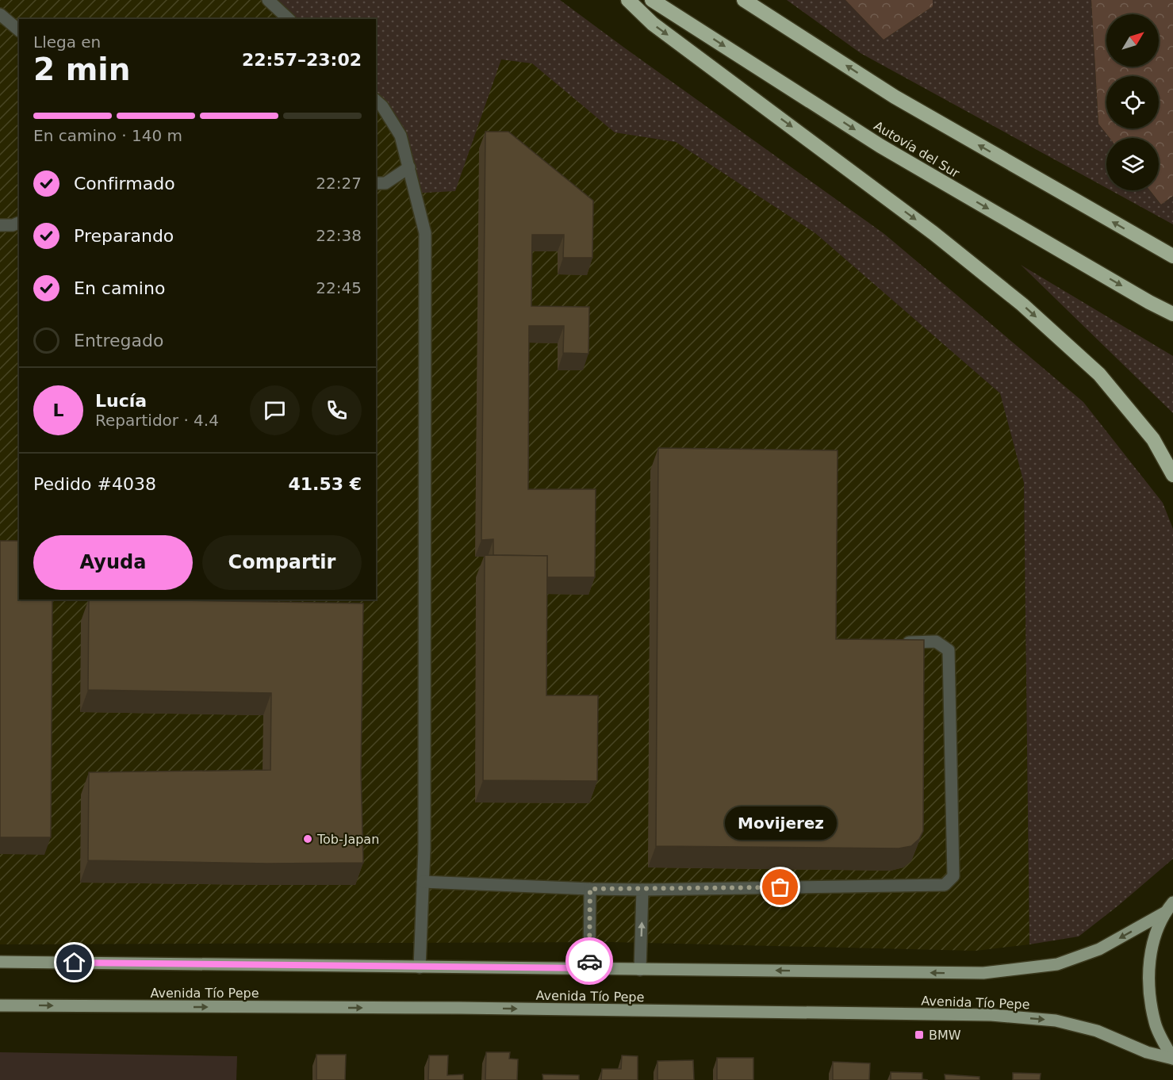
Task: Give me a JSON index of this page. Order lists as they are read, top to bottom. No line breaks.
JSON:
{"streets":{"highway":["Autovía del Sur"],"main road":["Avenida Tío Pepe"]},"places":{"other":["Tob-Japan","Movijerez"],"transit":["BMW"]},"north":"top right","page":{"heading":["2 min","Llega en","22:57–23:02"],"panel":["Lucía","Repartidor · 4.4","Pedido #4038","41.53 €"],"bar":"En camino · 140 m","list":[["Confirmado","22:27"],["Preparando","22:38"],["En camino","22:45"],"Entregado"],"round":"L","buttons":["Ayuda","Compartir"],"bubble":"Movijerez"}}
